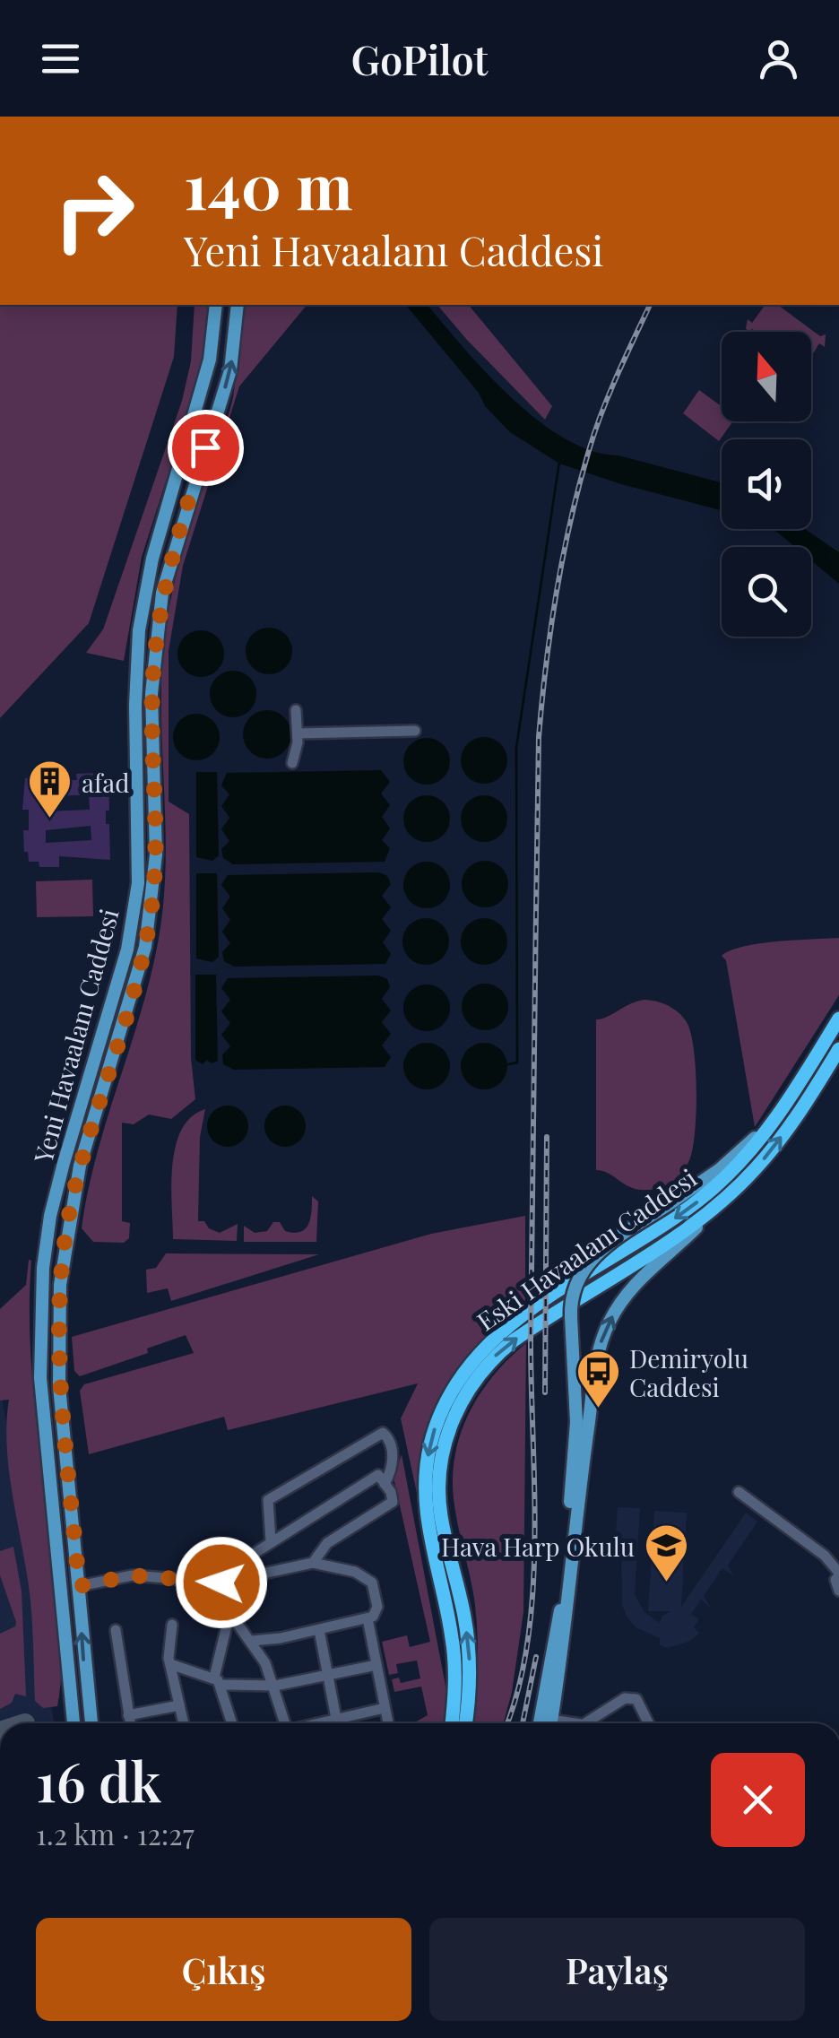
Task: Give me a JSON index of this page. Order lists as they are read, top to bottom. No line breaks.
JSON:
{"streets":{"highway":["Eski Havaalanı Caddesi"],"main road":["Yeni Havaalanı Caddesi"]},"places":{"building":["afad"],"bus stop":["Demiryolu Caddesi"],"school or university":["Hava Harp Okulu"]},"north":"top","page":{"header":"GoPilot","turn":["140 m","Yeni Havaalanı Caddesi"],"heading":["16 dk","1.2 km · 12:27"],"buttons":["Çıkış","Paylaş"]}}
